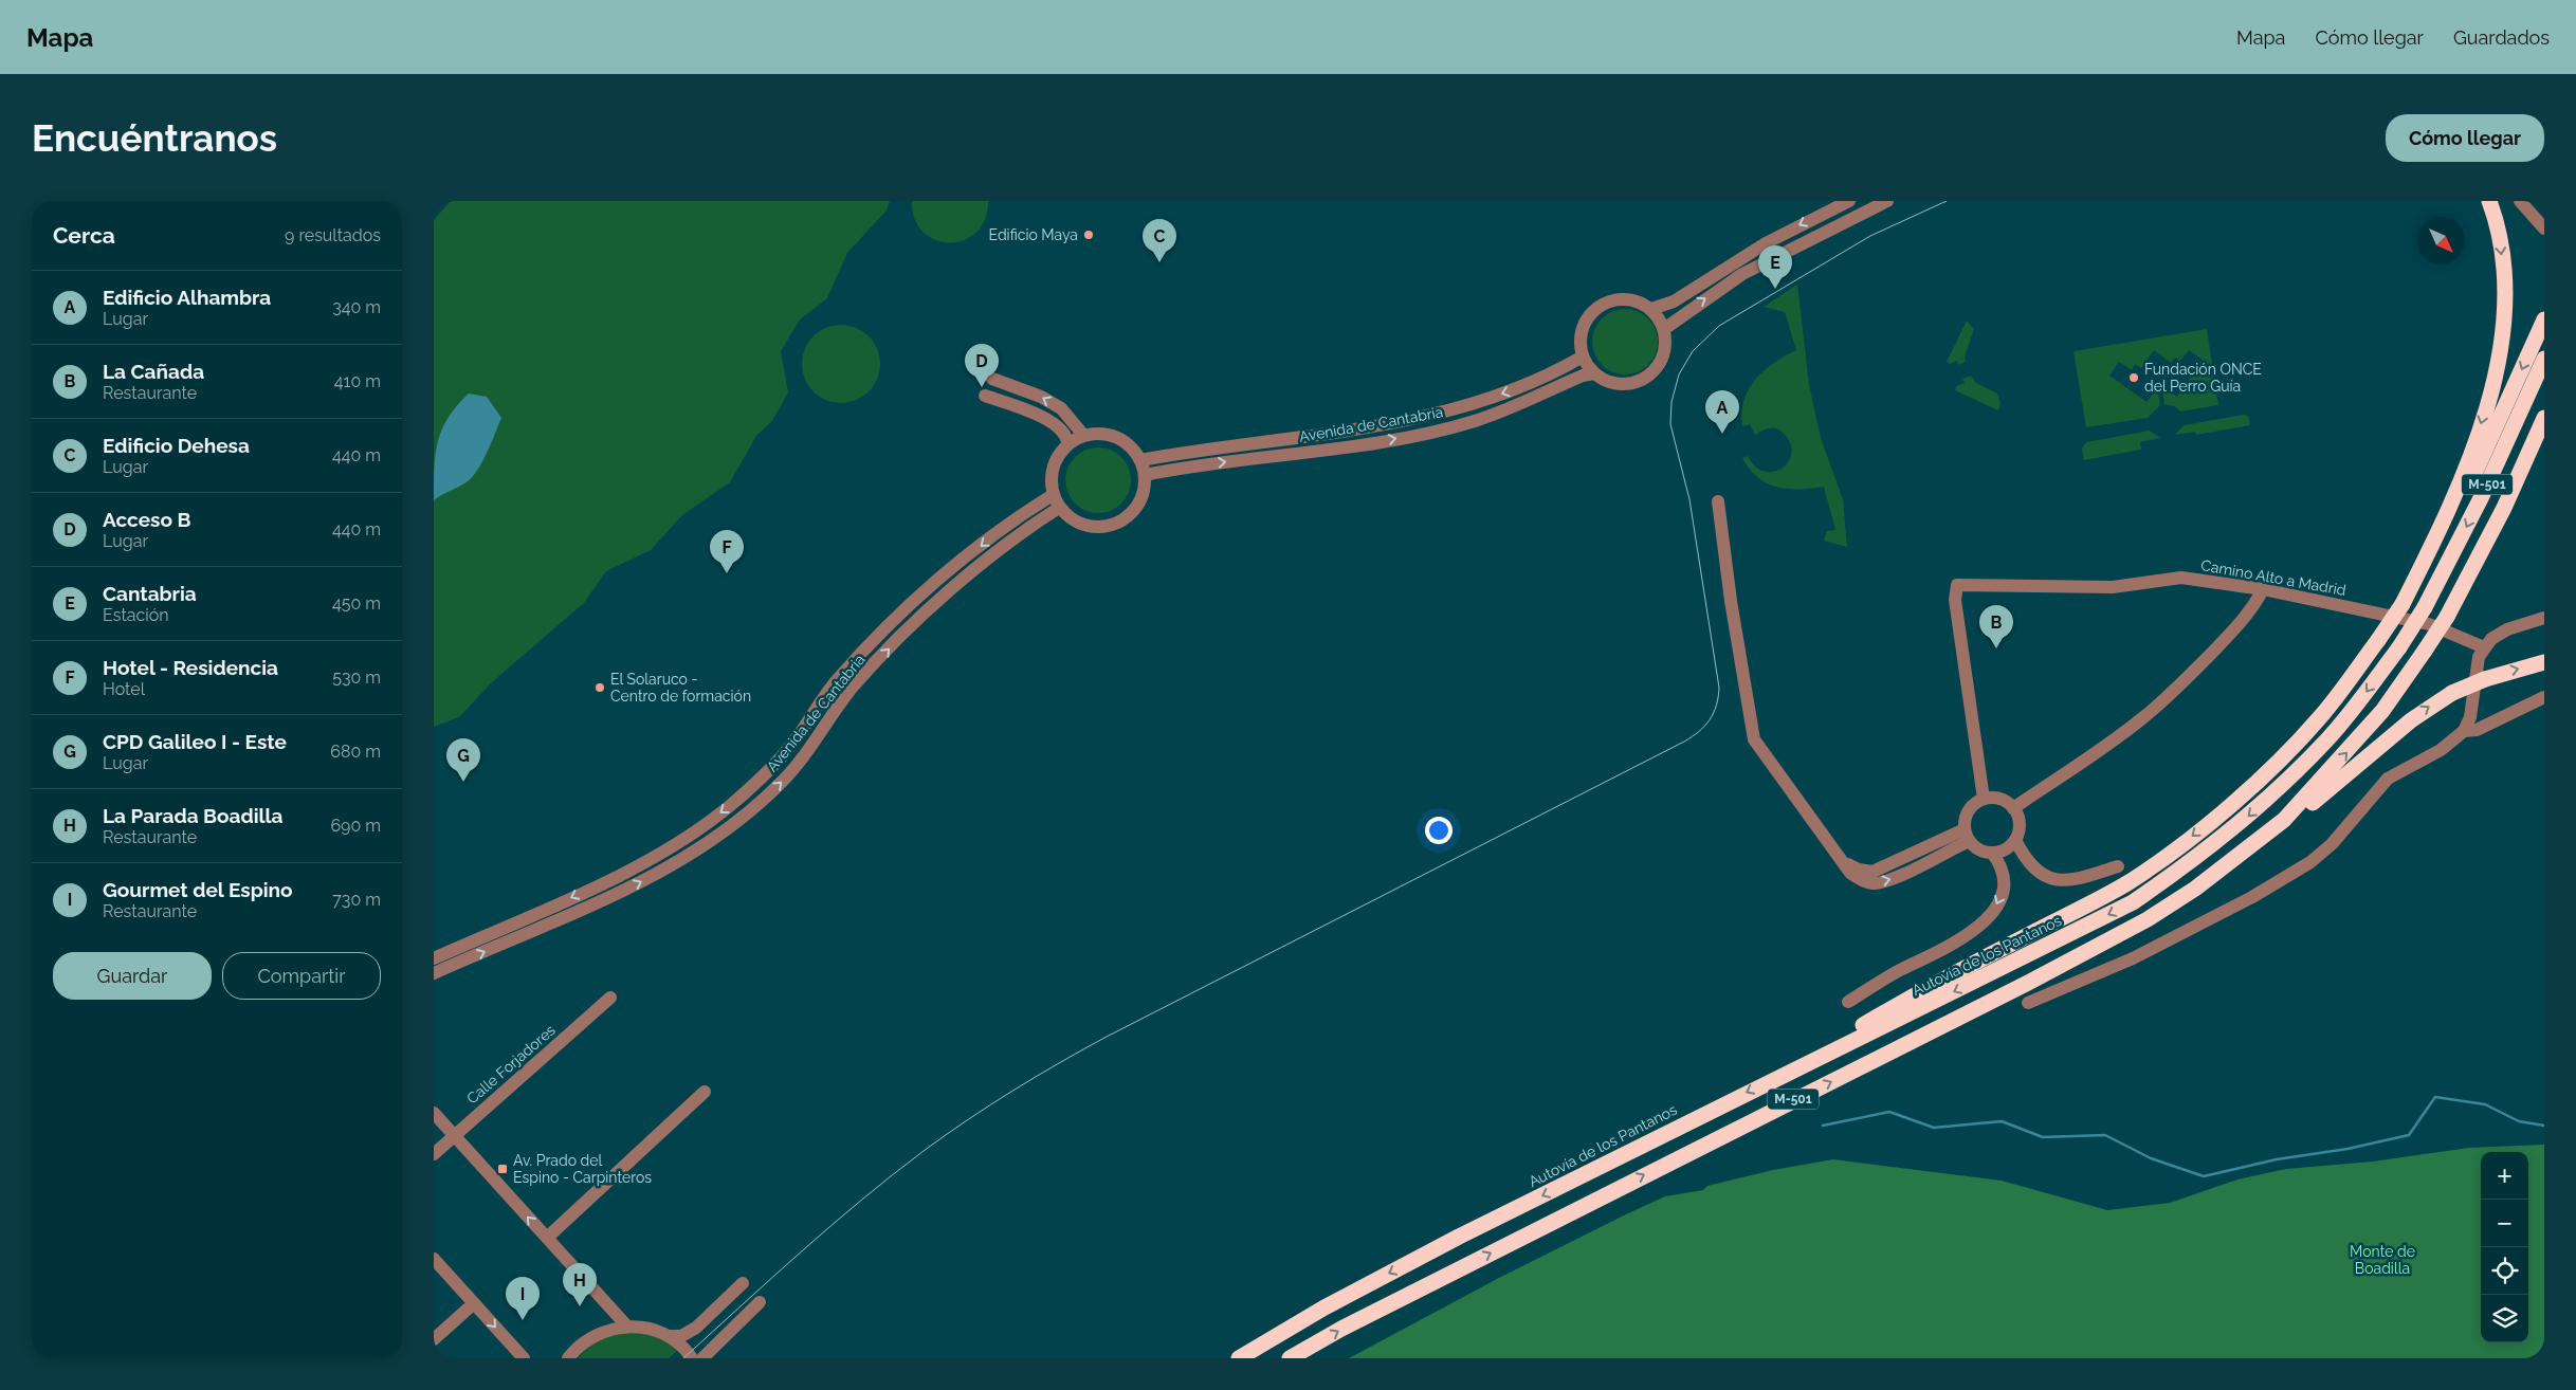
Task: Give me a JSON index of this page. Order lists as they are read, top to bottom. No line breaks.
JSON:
{"streets":{"highway":["M-501","Autovía de los Pantanos"],"street":["Avenida de Cantabria","Camino Alto a Madrid","Calle Forjadores"]},"parks":["Monte de Boadilla"],"places":{"other":["Edificio Maya","Fundación ONCE del Perro Guía","El Solaruco - Centro de formación"],"transit":["Av. Prado del Espino - Carpinteros"]},"north":"bottom right","page":{"header":"Mapa","nav":["Mapa","Cómo llegar","Guardados"],"buttons":["Cómo llegar",["Guardar","Compartir"]],"title":"Encuéntranos","heading":["Cerca","9 resultados"],"pins":["C","E","D","A","F","B","G","H","I"],"list":[{"mark":"A","name":"Edificio Alhambra","note":"Lugar","value":"340 m"},{"mark":"B","name":"La Cañada","note":"Restaurante","value":"410 m"},{"mark":"C","name":"Edificio Dehesa","note":"Lugar","value":"440 m"},{"mark":"D","name":"Acceso B","note":"Lugar","value":"440 m"},{"mark":"E","name":"Cantabria","note":"Estación","value":"450 m"},{"mark":"F","name":"Hotel - Residencia","note":"Hotel","value":"530 m"},{"mark":"G","name":"CPD Galileo I - Este","note":"Lugar","value":"680 m"},{"mark":"H","name":"La Parada Boadilla","note":"Restaurante","value":"690 m"},{"mark":"I","name":"Gourmet del Espino","note":"Restaurante","value":"730 m"}],"map_buttons":["+","−"]}}
